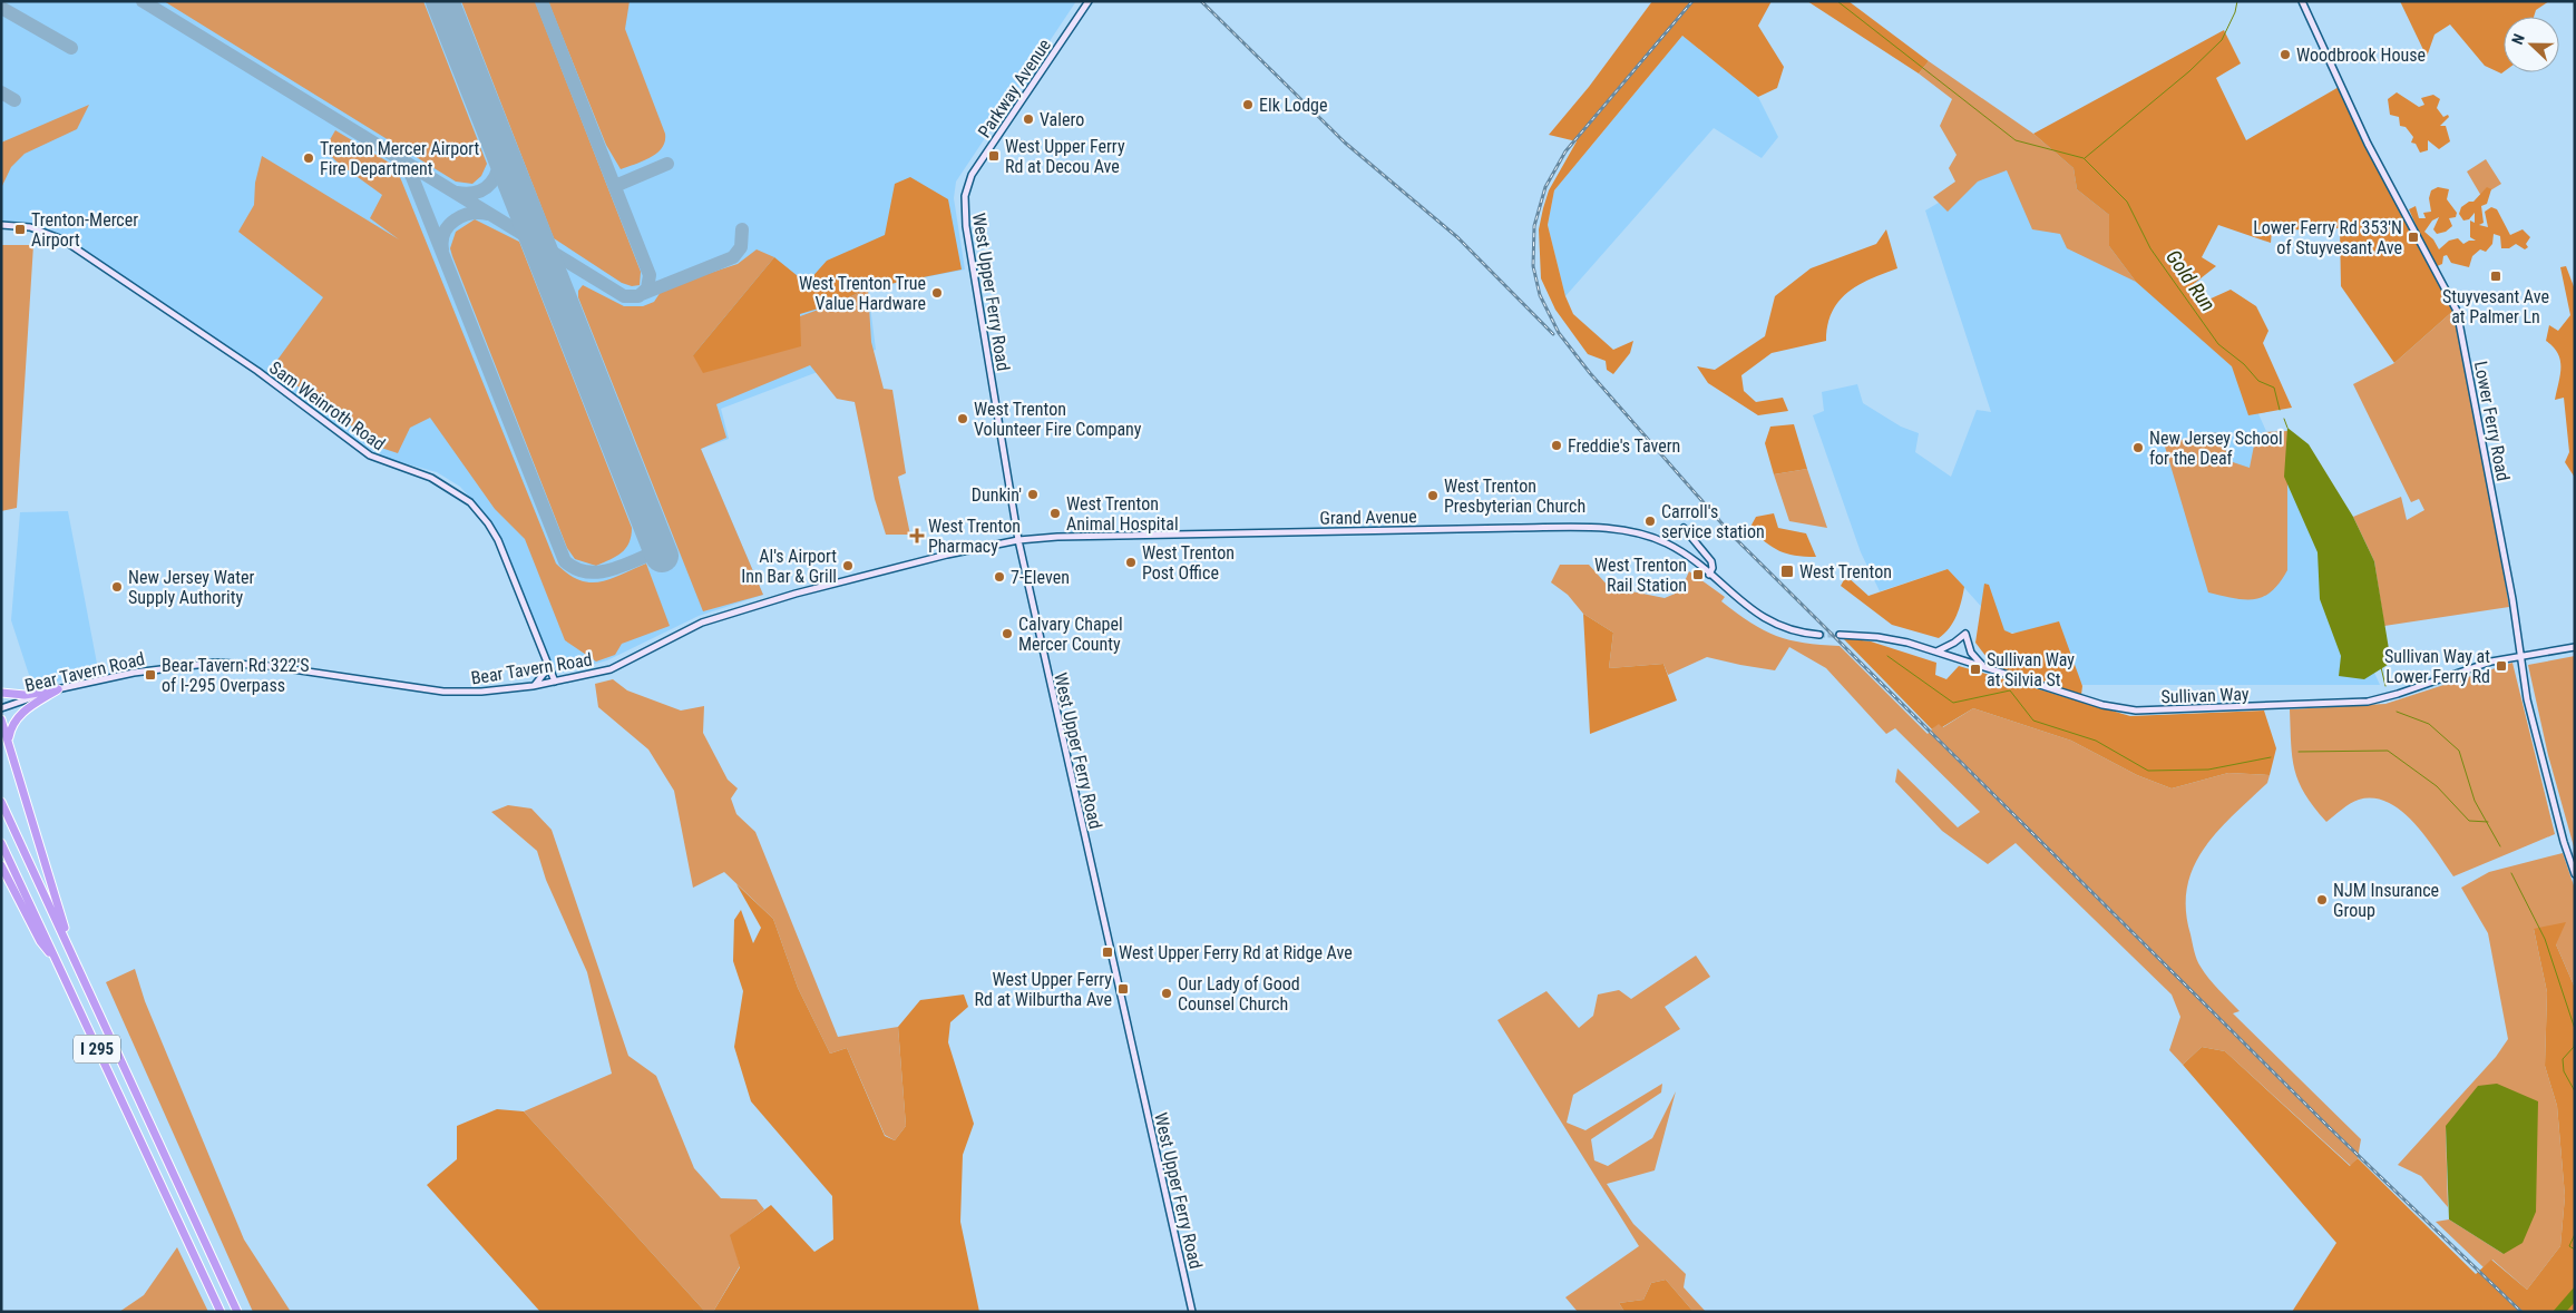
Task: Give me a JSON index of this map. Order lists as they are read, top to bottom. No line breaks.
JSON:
{"streets":{"highway":["I 295"],"main road":["Parkway Avenue","West Upper Ferry Road","Sam Weinroth Road","Lower Ferry Road","Grand Avenue","Bear Tavern Road","Sullivan Way"]},"crossings":[["Parkway Avenue","West Upper Ferry Road"],["West Upper Ferry Road","Grand Avenue"],["West Upper Ferry Road","Bear Tavern Road"],["Sam Weinroth Road","Bear Tavern Road"],["Lower Ferry Road","Sullivan Way"],["Grand Avenue","Bear Tavern Road"]],"water":["Gold Run"],"places":{"other":["Woodbrook House","Elk Lodge","Valero","Trenton Mercer Airport Fire Department","West Trenton True Value Hardware","West Trenton Volunteer Fire Company","Freddie's Tavern","New Jersey School for the Deaf","Dunkin'","West Trenton Presbyterian Church","West Trenton Animal Hospital","Carroll's service station","West Trenton Post Office","Al's Airport Inn Bar & Grill","7-Eleven","New Jersey Water Supply Authority","Calvary Chapel Mercer County","NJM Insurance Group","Our Lady of Good Counsel Church"],"transit":["West Upper Ferry Rd at Decou Ave","Trenton-Mercer Airport","Lower Ferry Rd 353'N of Stuyvesant Ave","Stuyvesant Ave at Palmer Ln","West Trenton","West Trenton Rail Station","Sullivan Way at Lower Ferry Rd","Sullivan Way at Silvia St","Bear Tavern Rd 322'S of I-295 Overpass","West Upper Ferry Rd at Ridge Ave","West Upper Ferry Rd at Wilburtha Ave"],"health":["West Trenton Pharmacy"]},"north":"left"}
